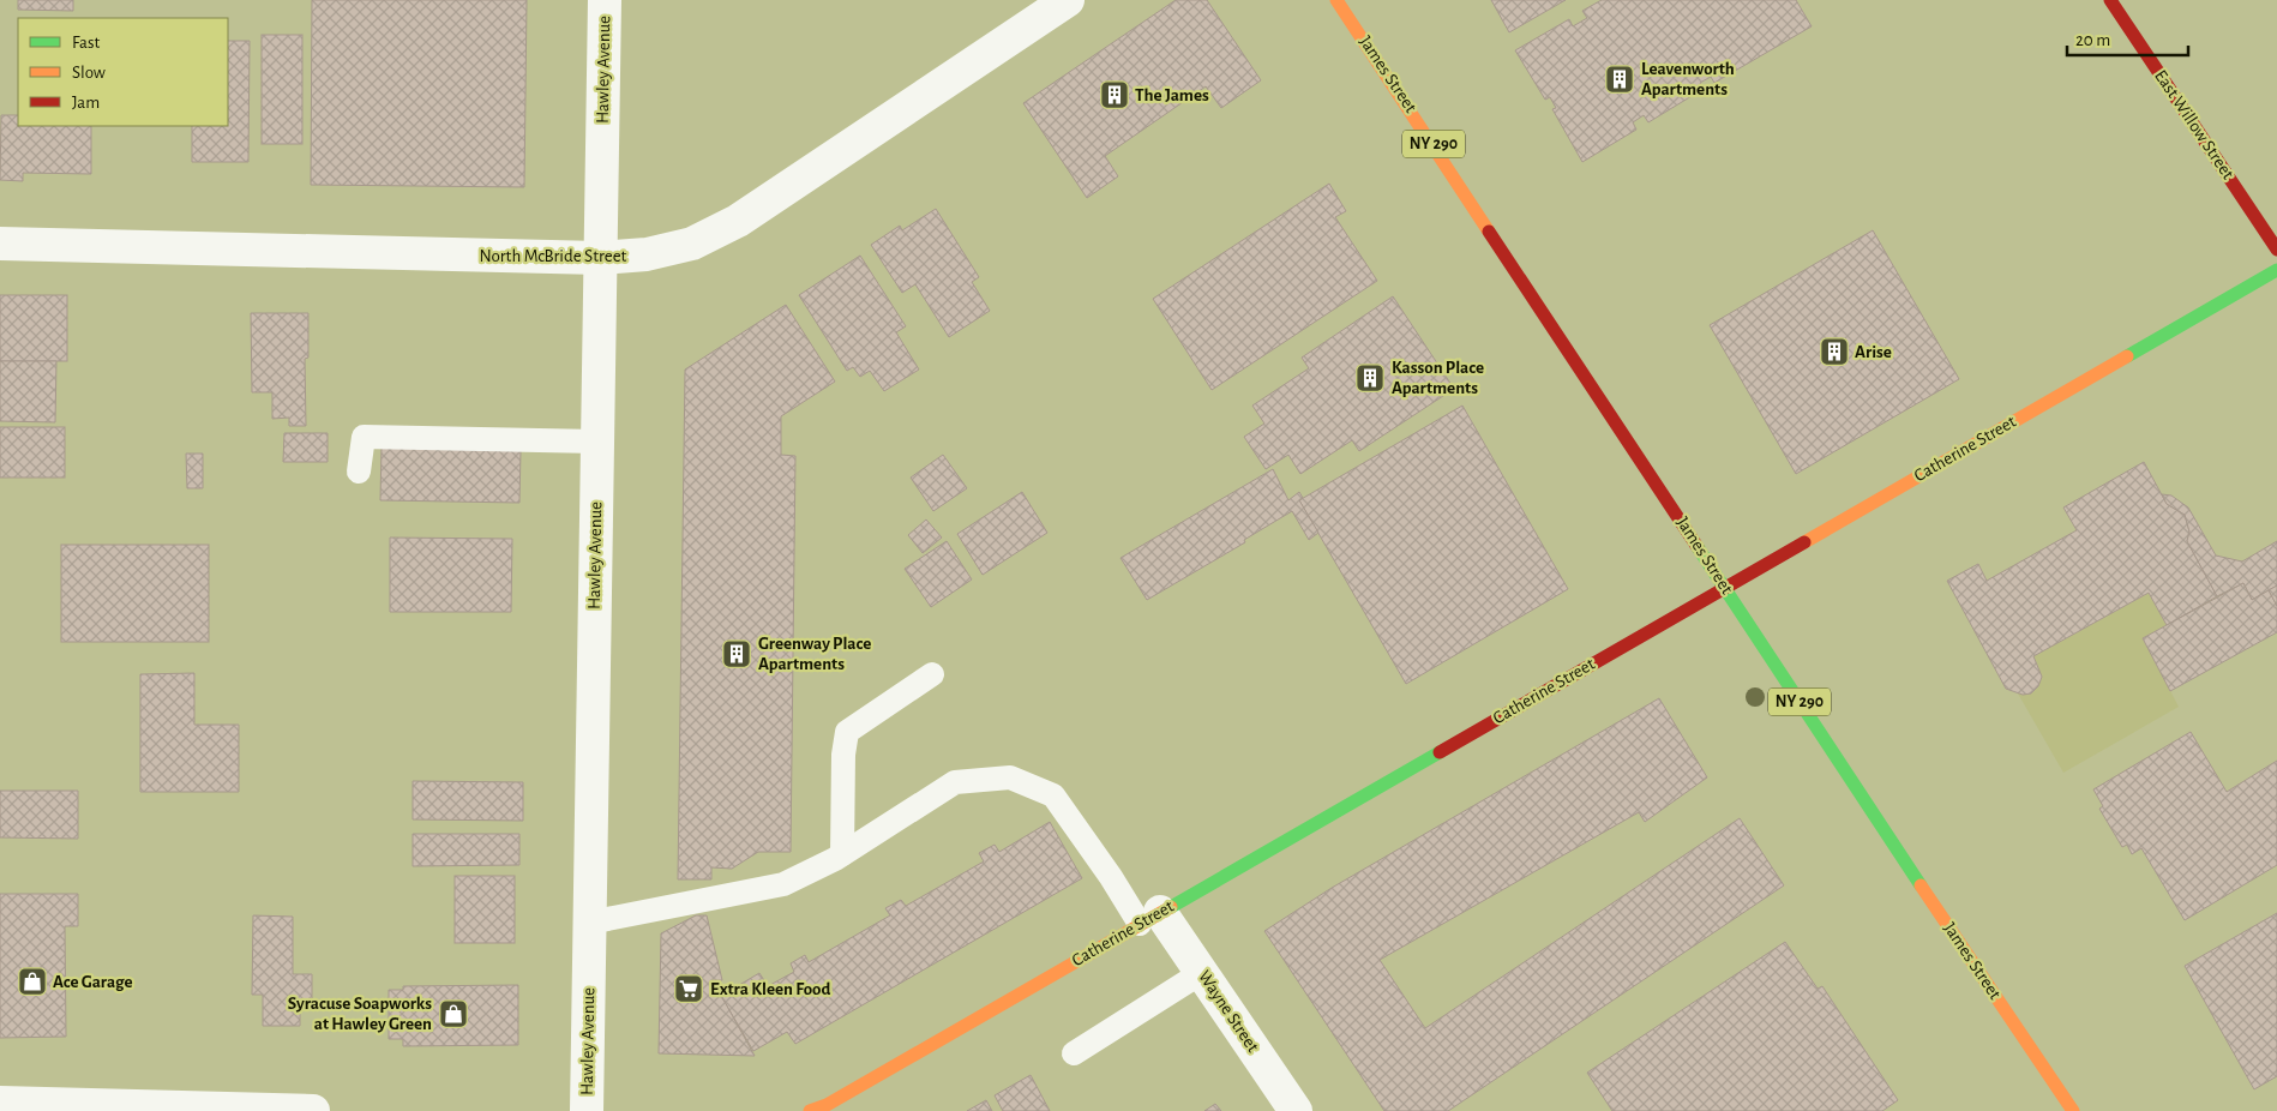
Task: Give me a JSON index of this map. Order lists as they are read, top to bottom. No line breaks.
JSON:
{"streets":{"street":["Hawley Avenue","James Street","East Willow Street","NY 290","North McBride Street","Catherine Street","Wayne Street"]},"crossings":[["Hawley Avenue","North McBride Street"],["James Street","Catherine Street"],["Catherine Street","Wayne Street"]],"places":{"building":["Leavenworth Apartments","The James","Arise","Kasson Place Apartments","Greenway Place Apartments"],"shop":["Ace Garage","Syracuse Soapworks at Hawley Green"],"supermarket":["Extra Kleen Food"]},"legend":["Fast","Slow","Jam"],"scale_bar":"20 m"}
